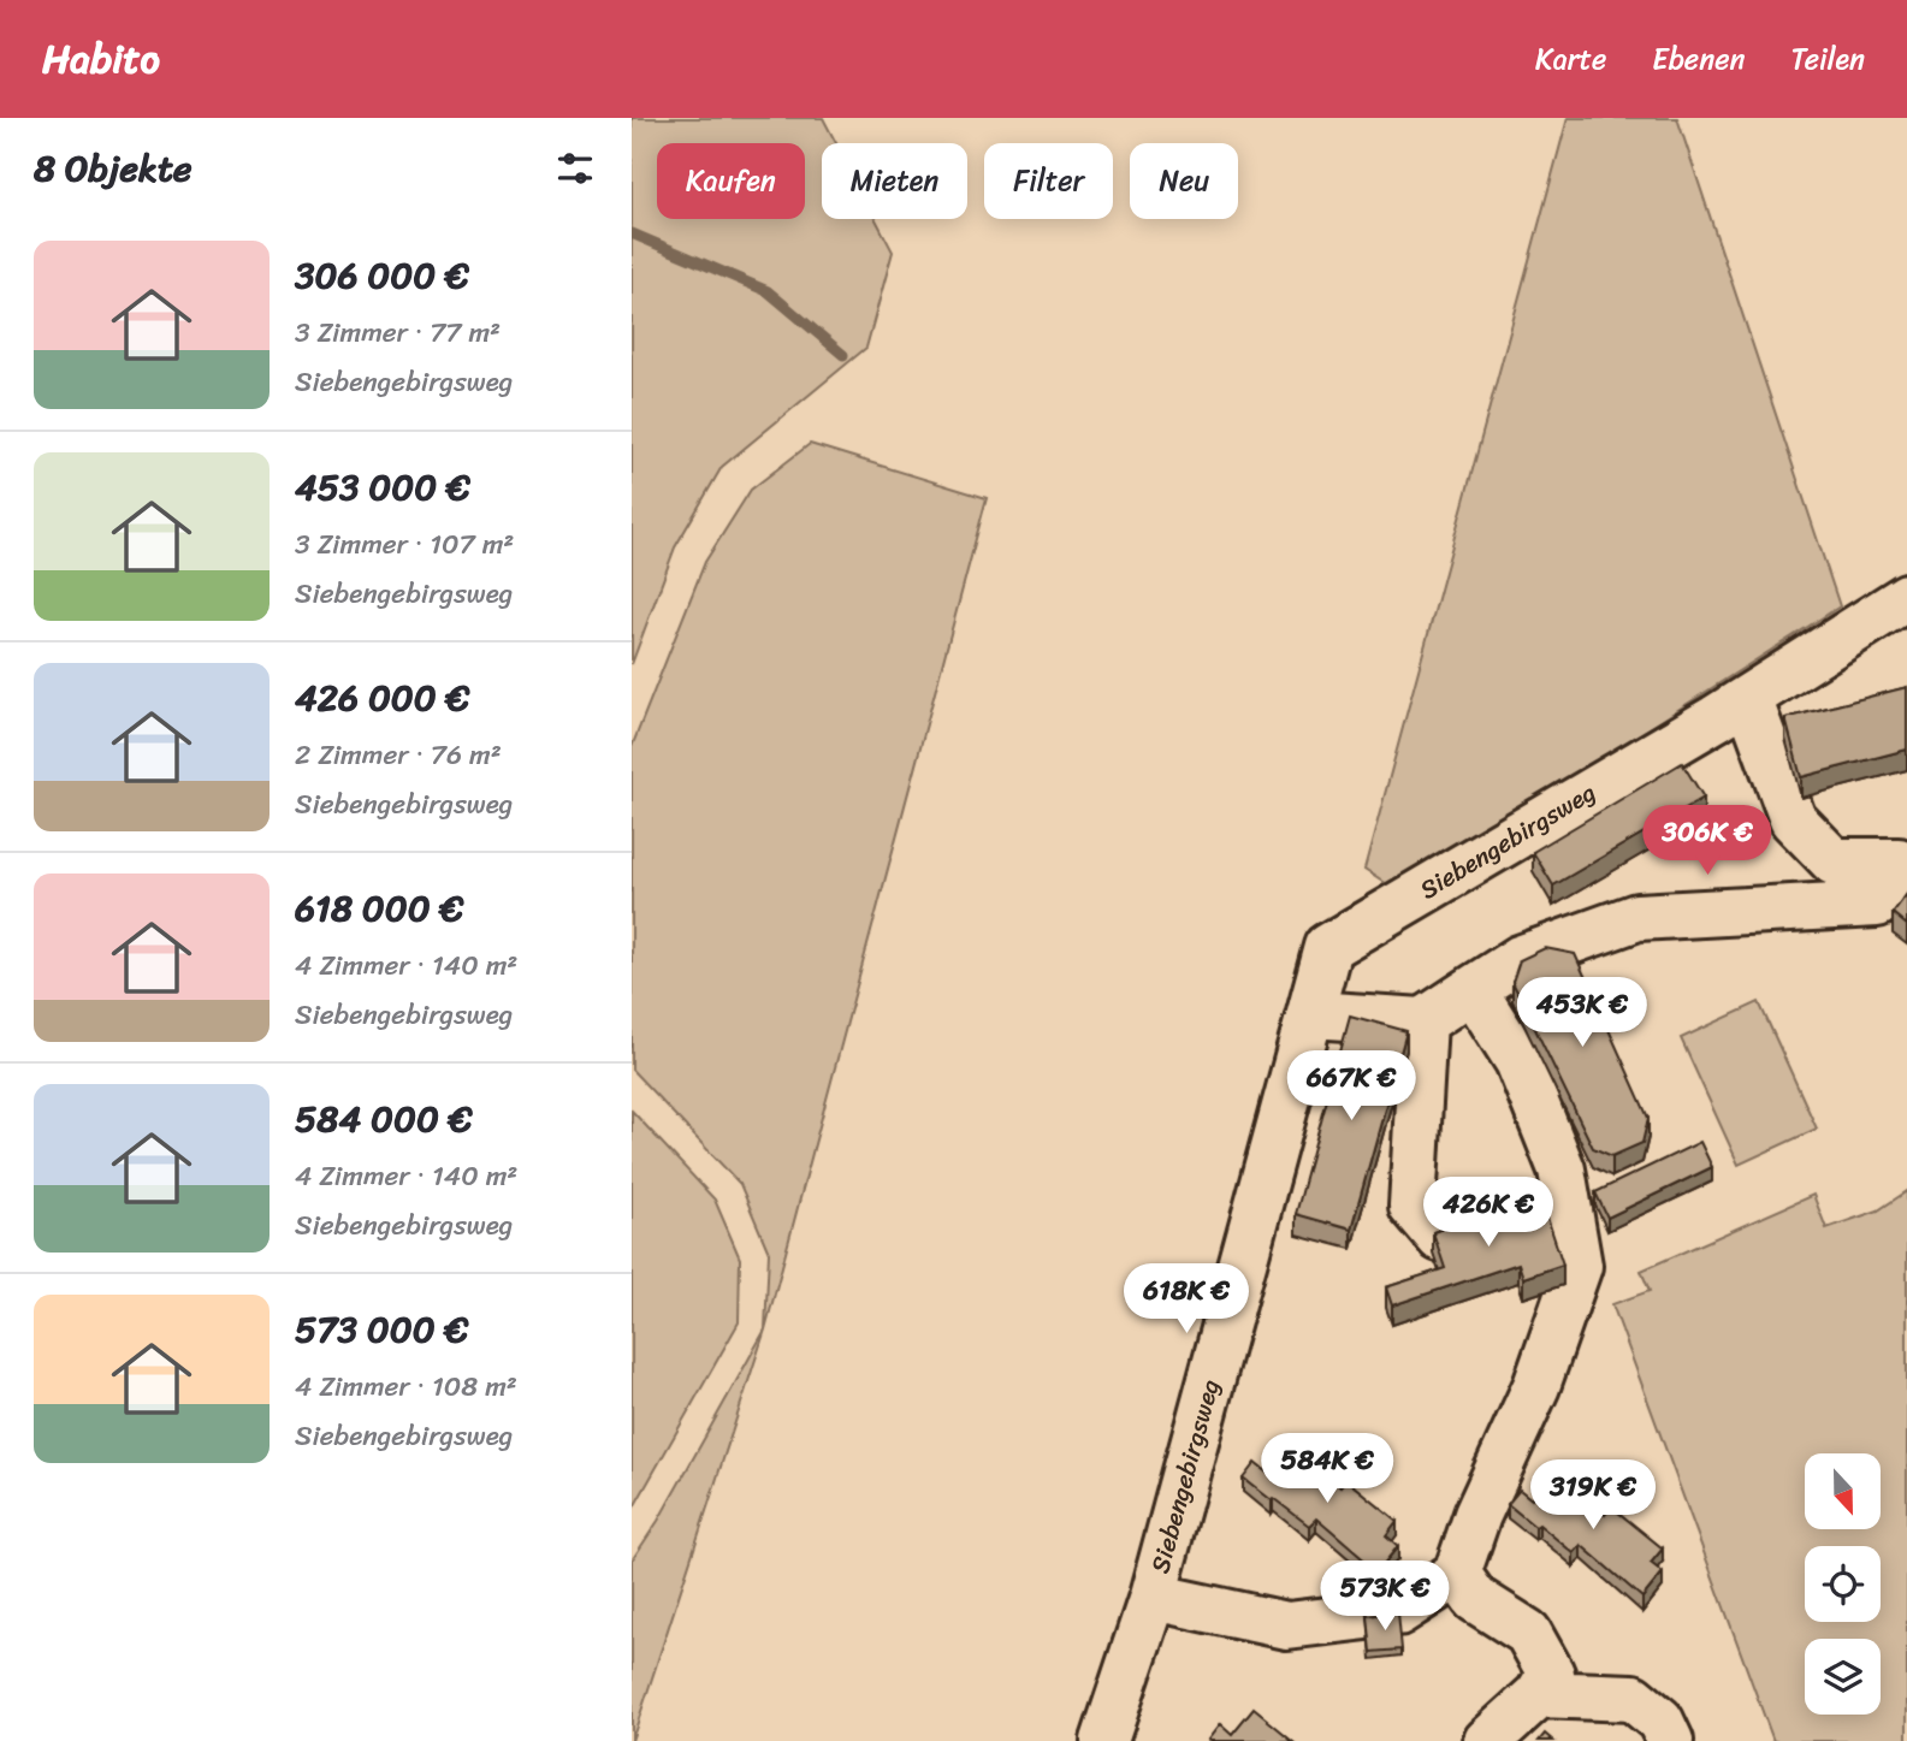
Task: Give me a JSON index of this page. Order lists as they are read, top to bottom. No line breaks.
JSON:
{"streets":{"street":["Siebengebirgsweg"]},"north":"bottom","page":{"header":"Habito","nav":["Karte","Ebenen","Teilen"],"heading":"8 Objekte","chip":["Kaufen","Mieten","Filter","Neu"],"list":[{"name":"306 000 €","note":"3 Zimmer · 77 m² · Siebengebirgsweg"},{"name":"453 000 €","note":"3 Zimmer · 107 m² · Siebengebirgsweg"},{"name":"426 000 €","note":"2 Zimmer · 76 m² · Siebengebirgsweg"},{"name":"618 000 €","note":"4 Zimmer · 140 m² · Siebengebirgsweg"},{"name":"584 000 €","note":"4 Zimmer · 140 m² · Siebengebirgsweg"},{"name":"573 000 €","note":"4 Zimmer · 108 m² · Siebengebirgsweg"}],"price":["306K €","453K €","667K €","426K €","618K €","584K €","319K €","573K €"]}}
